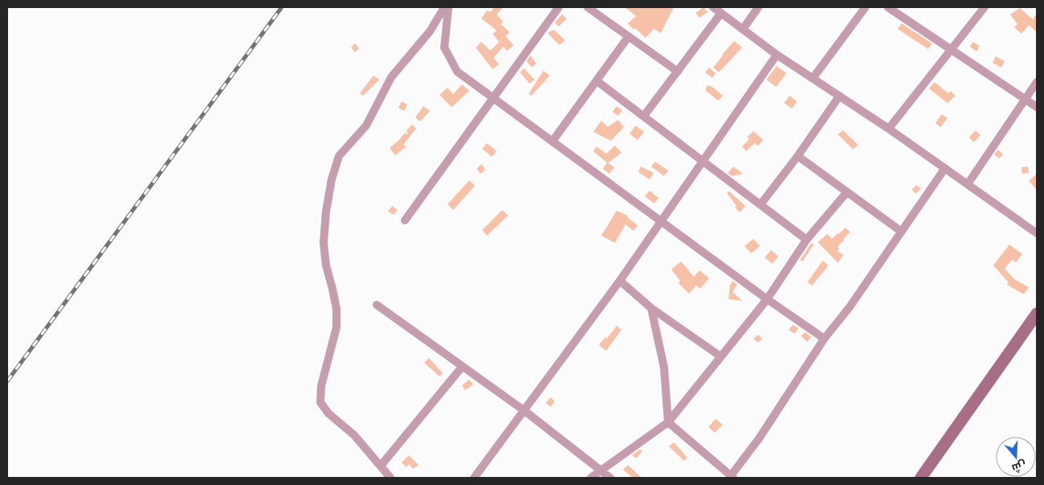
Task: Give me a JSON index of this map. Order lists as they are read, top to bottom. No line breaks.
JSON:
{"north":"bottom"}
